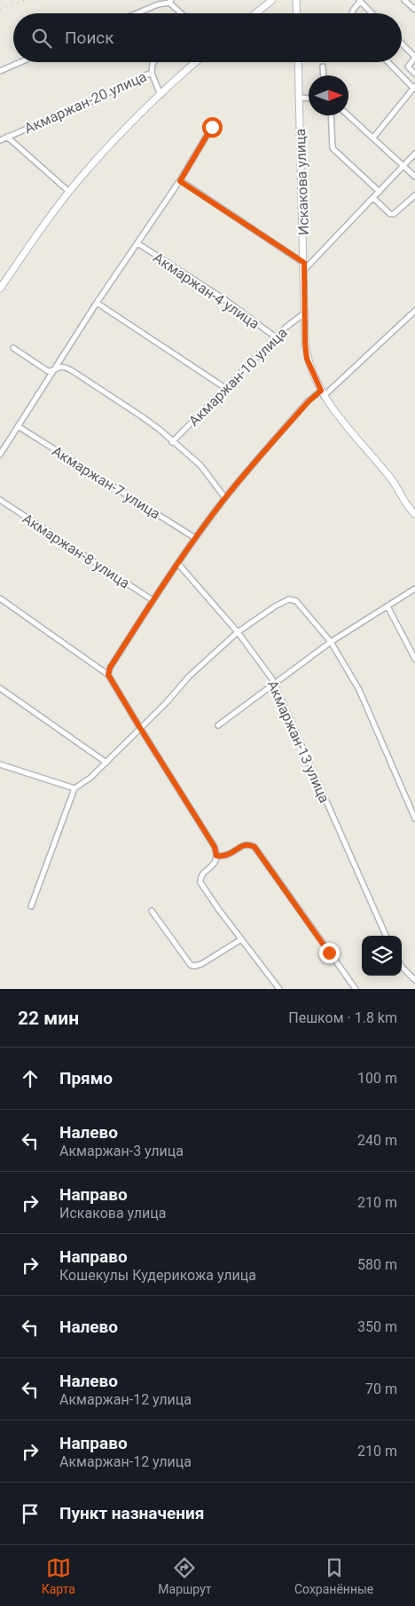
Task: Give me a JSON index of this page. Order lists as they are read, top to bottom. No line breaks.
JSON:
{"streets":{"street":["Акмаржан-20 улица","Искакова улица","Акмаржан-4 улица","Акмаржан-10 улица","Акмаржан-7 улица","Акмаржан-8 улица","Акмаржан-13 улица"]},"crossings":[["Искакова улица","Акмаржан-10 улица"],["Акмаржан-4 улица","Акмаржан-10 улица"]],"north":"right","page":{"search":"Поиск","heading":["22 мин","Пешком · 1.8 km"],"list":[["Прямо","100 m"],["Налево","Акмаржан-3 улица","240 m"],["Направо","Искакова улица","210 m"],["Направо","Кошекулы Кудерикожа улица","580 m"],["Налево","350 m"],["Налево","Акмаржан-12 улица","70 m"],["Направо","Акмаржан-12 улица","210 m"],"Пункт назначения"],"nav":["Карта","Маршрут","Сохранённые"]}}
